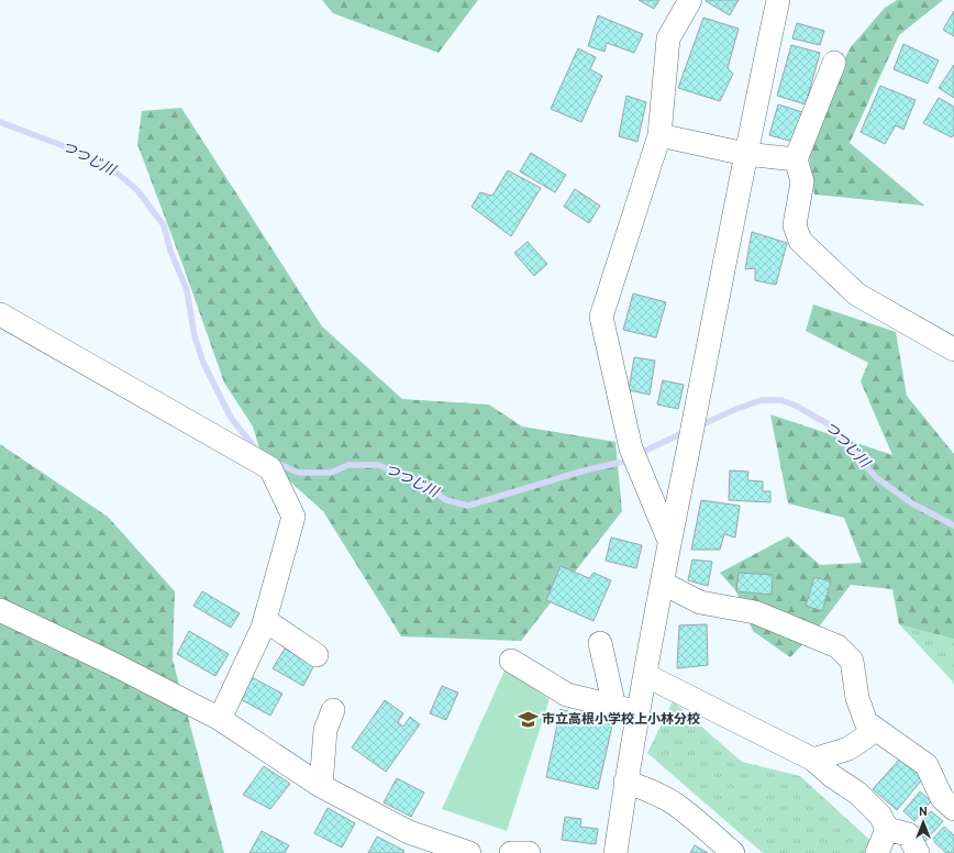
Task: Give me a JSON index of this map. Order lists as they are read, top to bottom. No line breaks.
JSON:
{"water":["つつじ川"],"places":{"school or university":["市立高根小学校上小林分校"]},"north":"top"}
